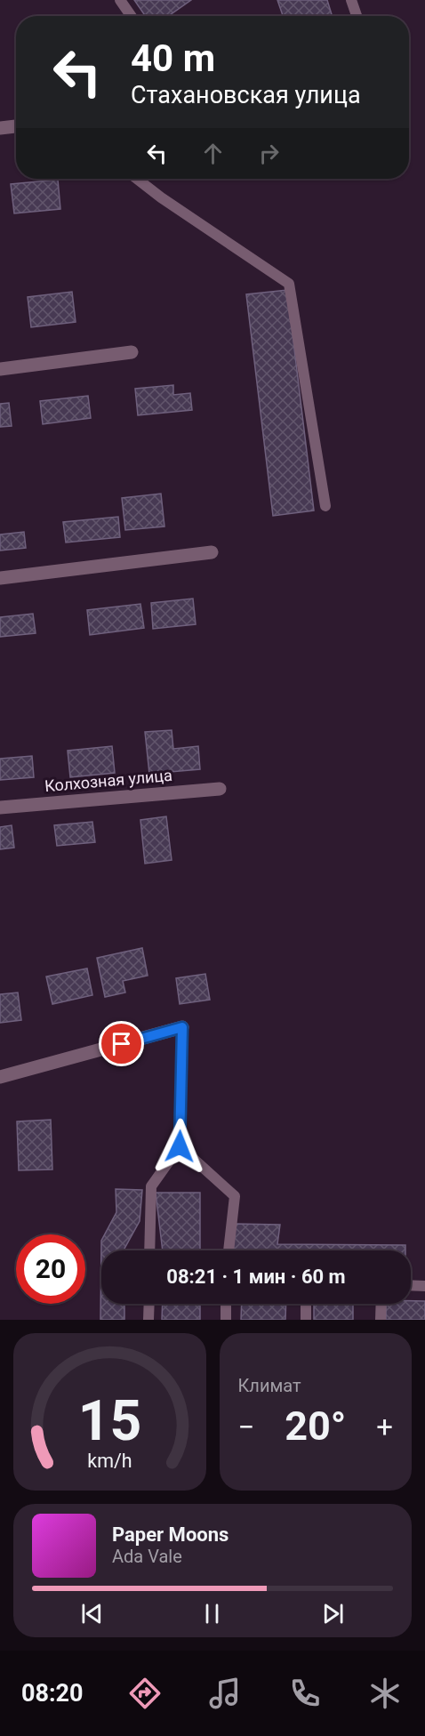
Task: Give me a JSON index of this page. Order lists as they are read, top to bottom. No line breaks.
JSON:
{"streets":{"street":["Колхозная улица"]},"page":{"turn":["40 m","Стахановская улица"],"limit":"20","trip":"08:21 · 1 мин · 60 m","tile":"Климат","heat":["−","20°","+"],"song":["Paper Moons","Ada Vale"],"tabs":"08:20","gauge":["15","km/h"]}}
